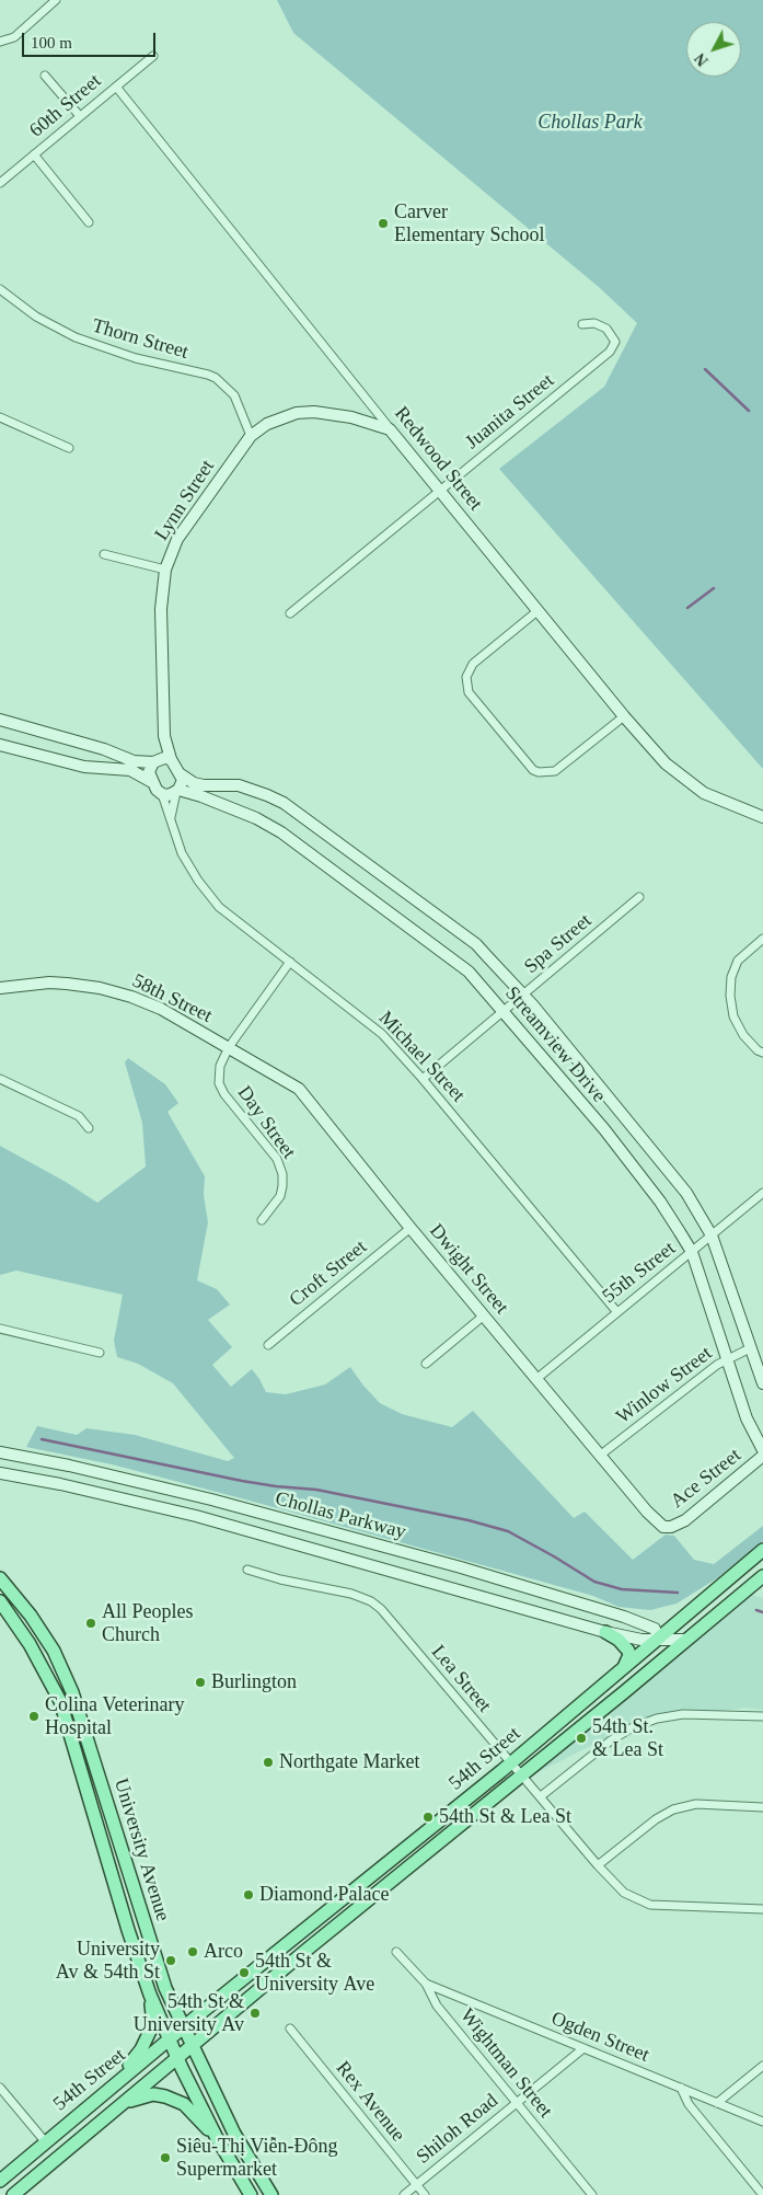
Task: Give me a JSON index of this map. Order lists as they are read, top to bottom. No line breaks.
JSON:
{"streets":{"main road":["Redwood Street","Lynn Street","58th Street","Streamview Drive","Dwight Street","Ace Street","Chollas Parkway","54th Street","University Avenue"],"street":["60th Street","Thorn Street","Juanita Street","Spa Street","Michael Street","Day Street","55th Street","Croft Street","Winlow Street","Lea Street","Ogden Street","Wightman Street","Rex Avenue","Shiloh Road"]},"crossings":[["60th Street","Redwood Street"],["Thorn Street","Lynn Street"],["Juanita Street","Redwood Street"],["Redwood Street","Lynn Street"],["Lynn Street","Streamview Drive"],["Lynn Street","Michael Street"],["Spa Street","Streamview Drive"],["Spa Street","Michael Street"],["58th Street","Day Street"],["58th Street","Dwight Street"],["Streamview Drive","Michael Street"],["Streamview Drive","55th Street"],["Streamview Drive","Winlow Street"],["Michael Street","Day Street"],["Michael Street","55th Street"],["Day Street","Dwight Street"],["Dwight Street","55th Street"],["Dwight Street","Croft Street"],["Dwight Street","Winlow Street"],["Dwight Street","Ace Street"],["Chollas Parkway","54th Street"],["Lea Street","54th Street"],["54th Street","University Avenue"],["Ogden Street","Wightman Street"],["Ogden Street","Shiloh Road"],["Wightman Street","Shiloh Road"],["Rex Avenue","Shiloh Road"]],"parks":["Chollas Park"],"places":["Carver Elementary School","All Peoples Church","Burlington","Colina Veterinary Hospital","54th St. & Lea St","Northgate Market","54th St & Lea St","Diamond Palace","Arco","University Av & 54th St","54th St & University Ave","54th St & University Av","Siêu-Thị Viễn-Đông Supermarket"],"scale_bar":"100 m","north":"bottom left"}
